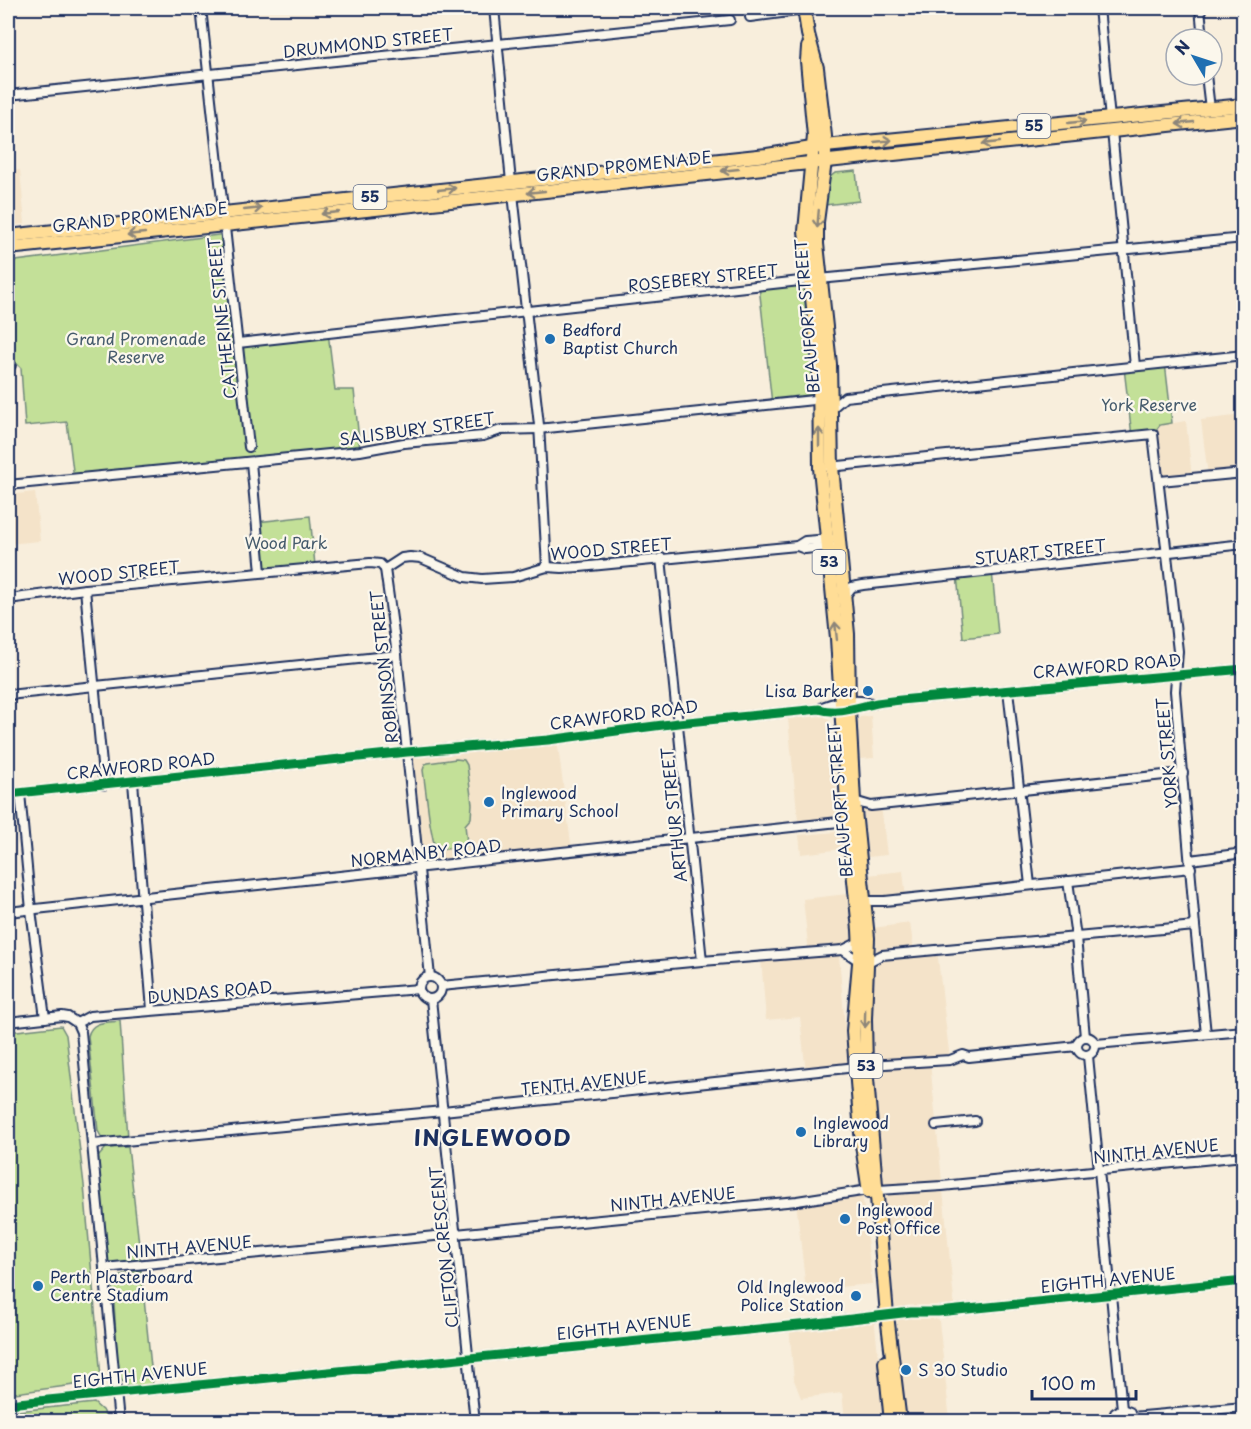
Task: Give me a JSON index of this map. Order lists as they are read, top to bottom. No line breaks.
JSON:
{"streets":{"main road":["55","GRAND PROMENADE","BEAUFORT STREET","53"],"street":["DRUMMOND STREET","ROSEBERY STREET","CATHERINE STREET","SALISBURY STREET","WOOD STREET","STUART STREET","CRAWFORD ROAD","ROBINSON STREET","YORK STREET","ARTHUR STREET","NORMANBY ROAD","DUNDAS ROAD","TENTH AVENUE","NINTH AVENUE","CLIFTON CRESCENT","EIGHTH AVENUE"]},"crossings":[["DRUMMOND STREET","CATHERINE STREET"],["GRAND PROMENADE","BEAUFORT STREET"],["GRAND PROMENADE","CATHERINE STREET"],["ROSEBERY STREET","BEAUFORT STREET"],["ROSEBERY STREET","CATHERINE STREET"],["BEAUFORT STREET","SALISBURY STREET"],["BEAUFORT STREET","WOOD STREET"],["BEAUFORT STREET","STUART STREET"],["BEAUFORT STREET","CRAWFORD ROAD"],["BEAUFORT STREET","YORK STREET"],["BEAUFORT STREET","NORMANBY ROAD"],["BEAUFORT STREET","TENTH AVENUE"],["BEAUFORT STREET","NINTH AVENUE"],["BEAUFORT STREET","EIGHTH AVENUE"],["WOOD STREET","ROBINSON STREET"],["WOOD STREET","ARTHUR STREET"],["STUART STREET","YORK STREET"],["CRAWFORD ROAD","ROBINSON STREET"],["CRAWFORD ROAD","YORK STREET"],["CRAWFORD ROAD","ARTHUR STREET"],["ROBINSON STREET","NORMANBY ROAD"],["ROBINSON STREET","DUNDAS ROAD"],["ROBINSON STREET","CLIFTON CRESCENT"],["ARTHUR STREET","NORMANBY ROAD"],["DUNDAS ROAD","CLIFTON CRESCENT"],["TENTH AVENUE","CLIFTON CRESCENT"],["NINTH AVENUE","CLIFTON CRESCENT"],["CLIFTON CRESCENT","EIGHTH AVENUE"]],"districts":["INGLEWOOD"],"parks":["Grand Promenade Reserve","York Reserve","Wood Park"],"places":["Bedford Baptist Church","Lisa Barker","Inglewood Primary School","Inglewood Library","Inglewood Post Office","Perth Plasterboard Centre Stadium","Old Inglewood Police Station","S 30 Studio"],"scale_bar":"100 m","north":"top left"}
